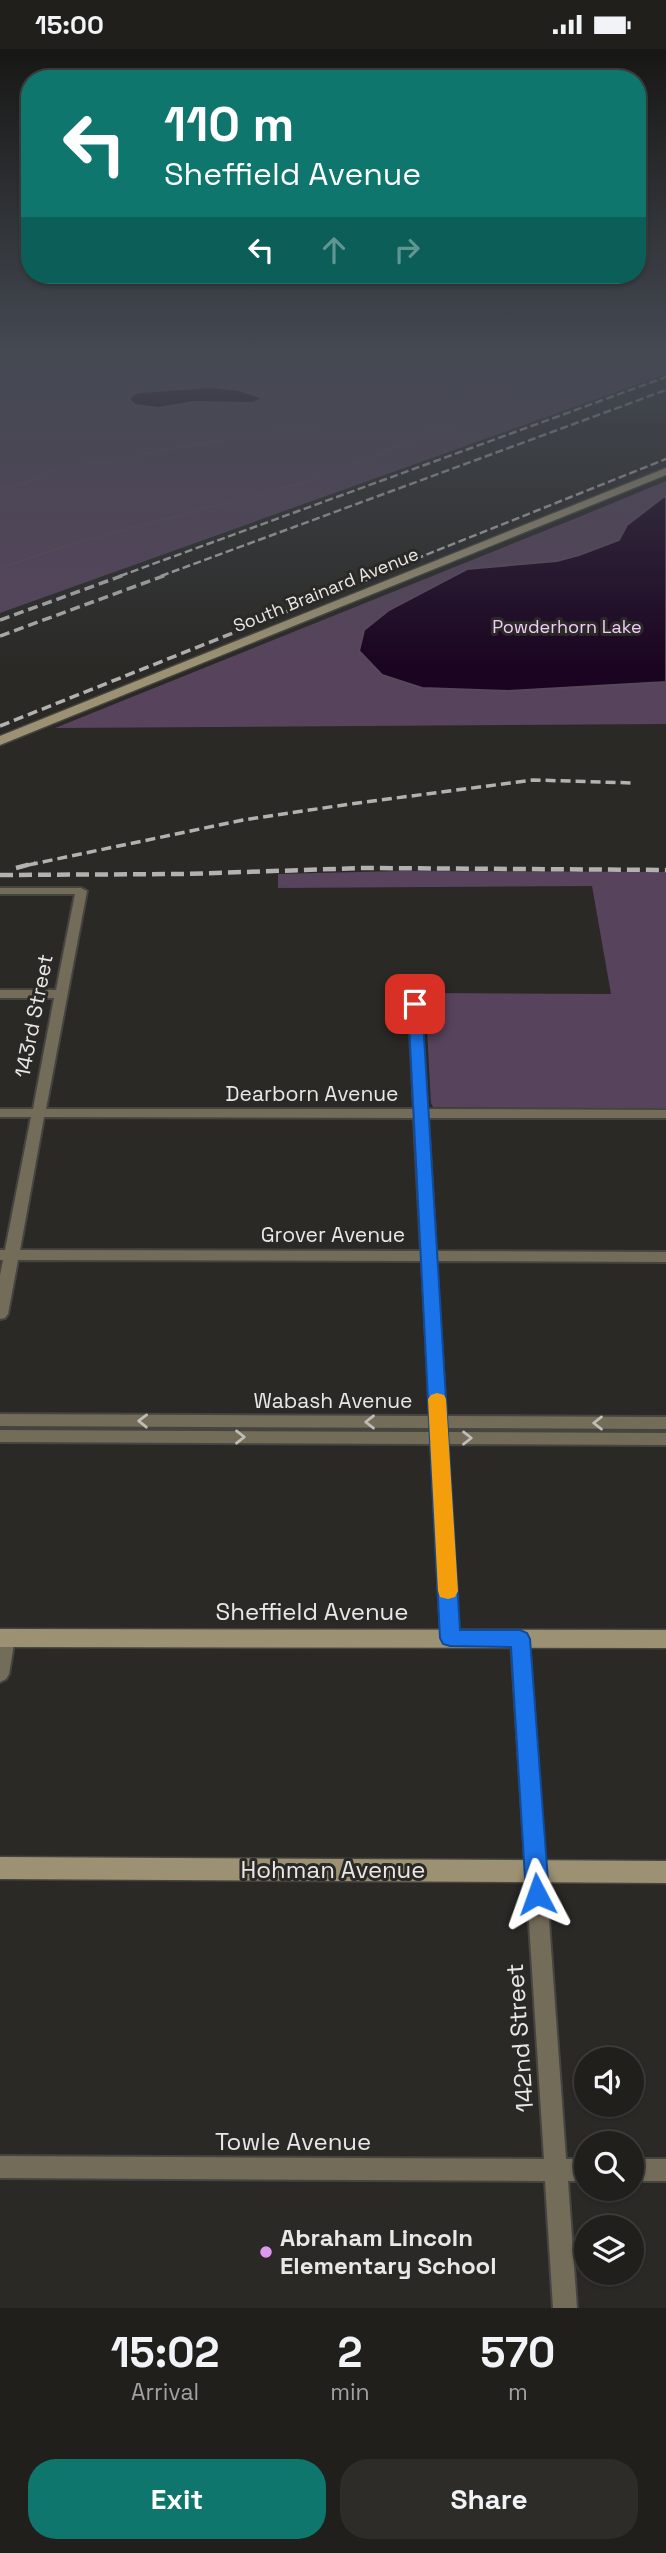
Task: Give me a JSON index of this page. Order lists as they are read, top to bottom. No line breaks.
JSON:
{"streets":{"main road":["South Brainard Avenue","Sheffield Avenue","Hohman Avenue"],"street":["143rd Street","Dearborn Avenue","Grover Avenue","Wabash Avenue","142nd Street","Towle Avenue"]},"crossings":[["143rd Street","Dearborn Avenue"],["143rd Street","Grover Avenue"],["Sheffield Avenue","142nd Street"],["Hohman Avenue","142nd Street"],["142nd Street","Towle Avenue"]],"parks":["Powderhorn Lake"],"places":["Abraham Lincoln Elementary School"],"page":{"status":"15:00","turn":["110 m","Sheffield Avenue"],"eta":["15:02","Arrival","2","min","570","m"],"buttons":["Exit","Share"]}}
